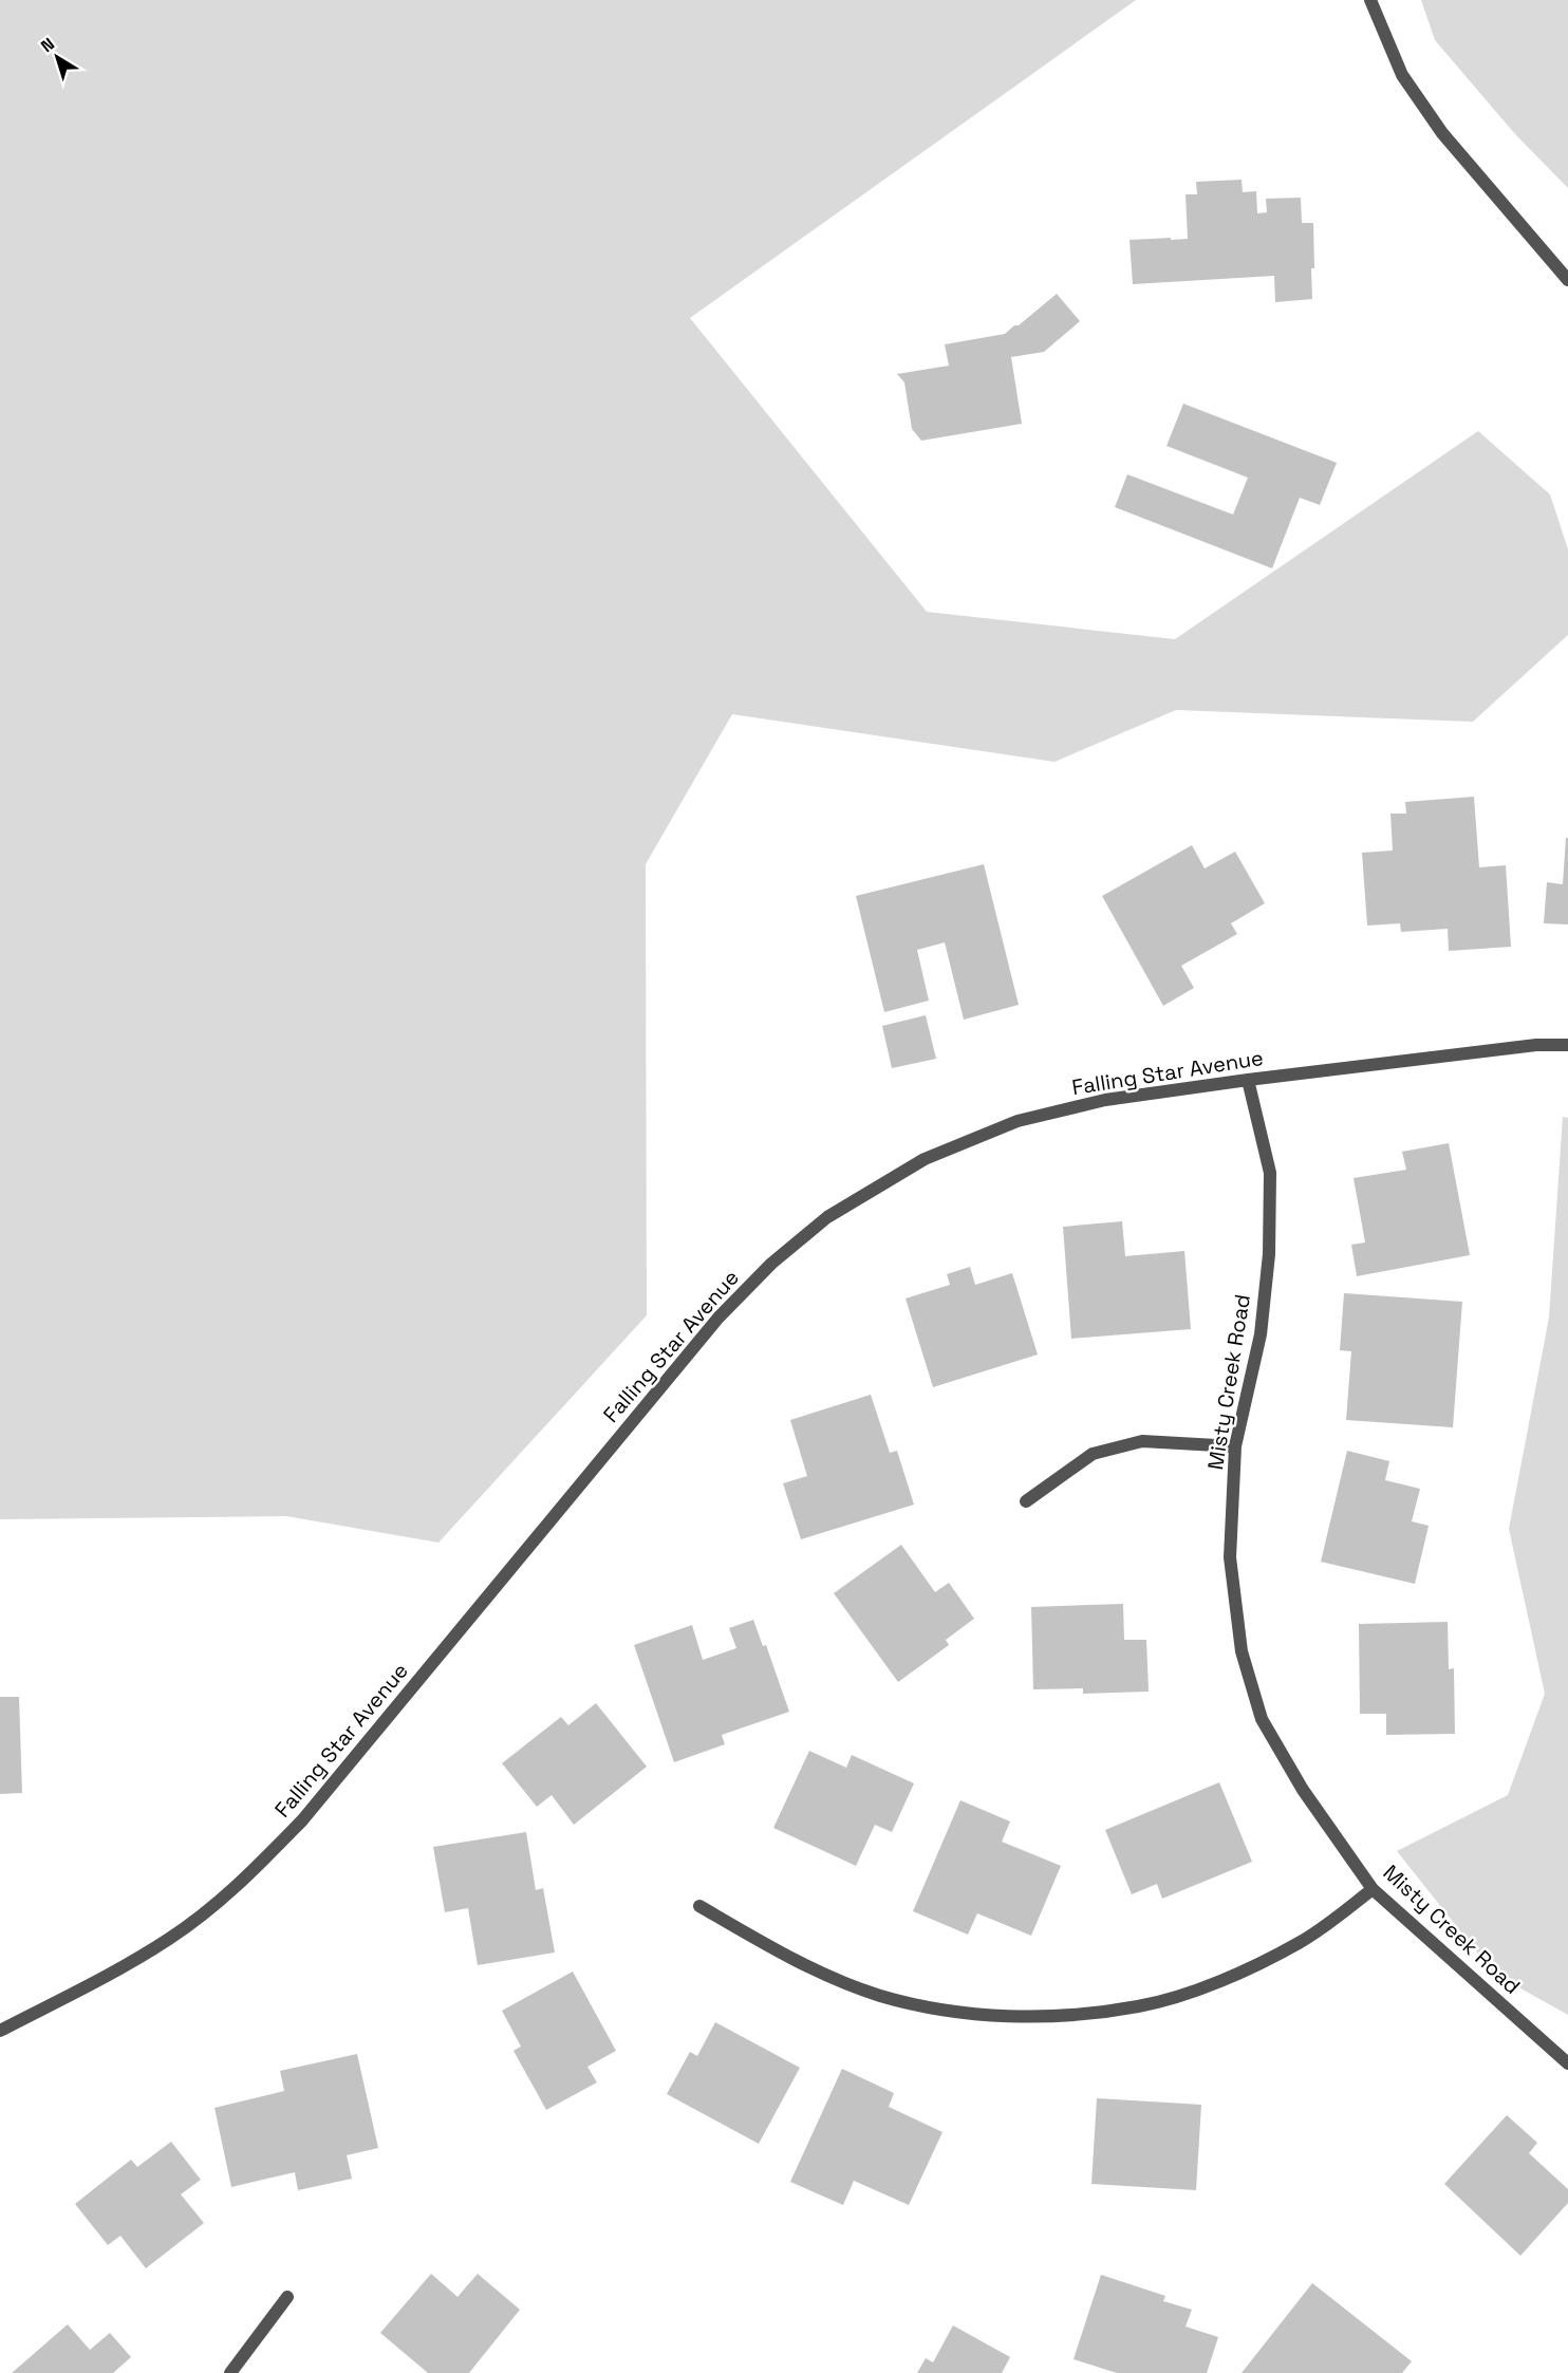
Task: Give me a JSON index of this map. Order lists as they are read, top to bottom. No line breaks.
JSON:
{"streets":{"street":["Falling Star Avenue","Misty Creek Road"]},"crossings":[["Falling Star Avenue","Misty Creek Road"]],"north":"top left"}
